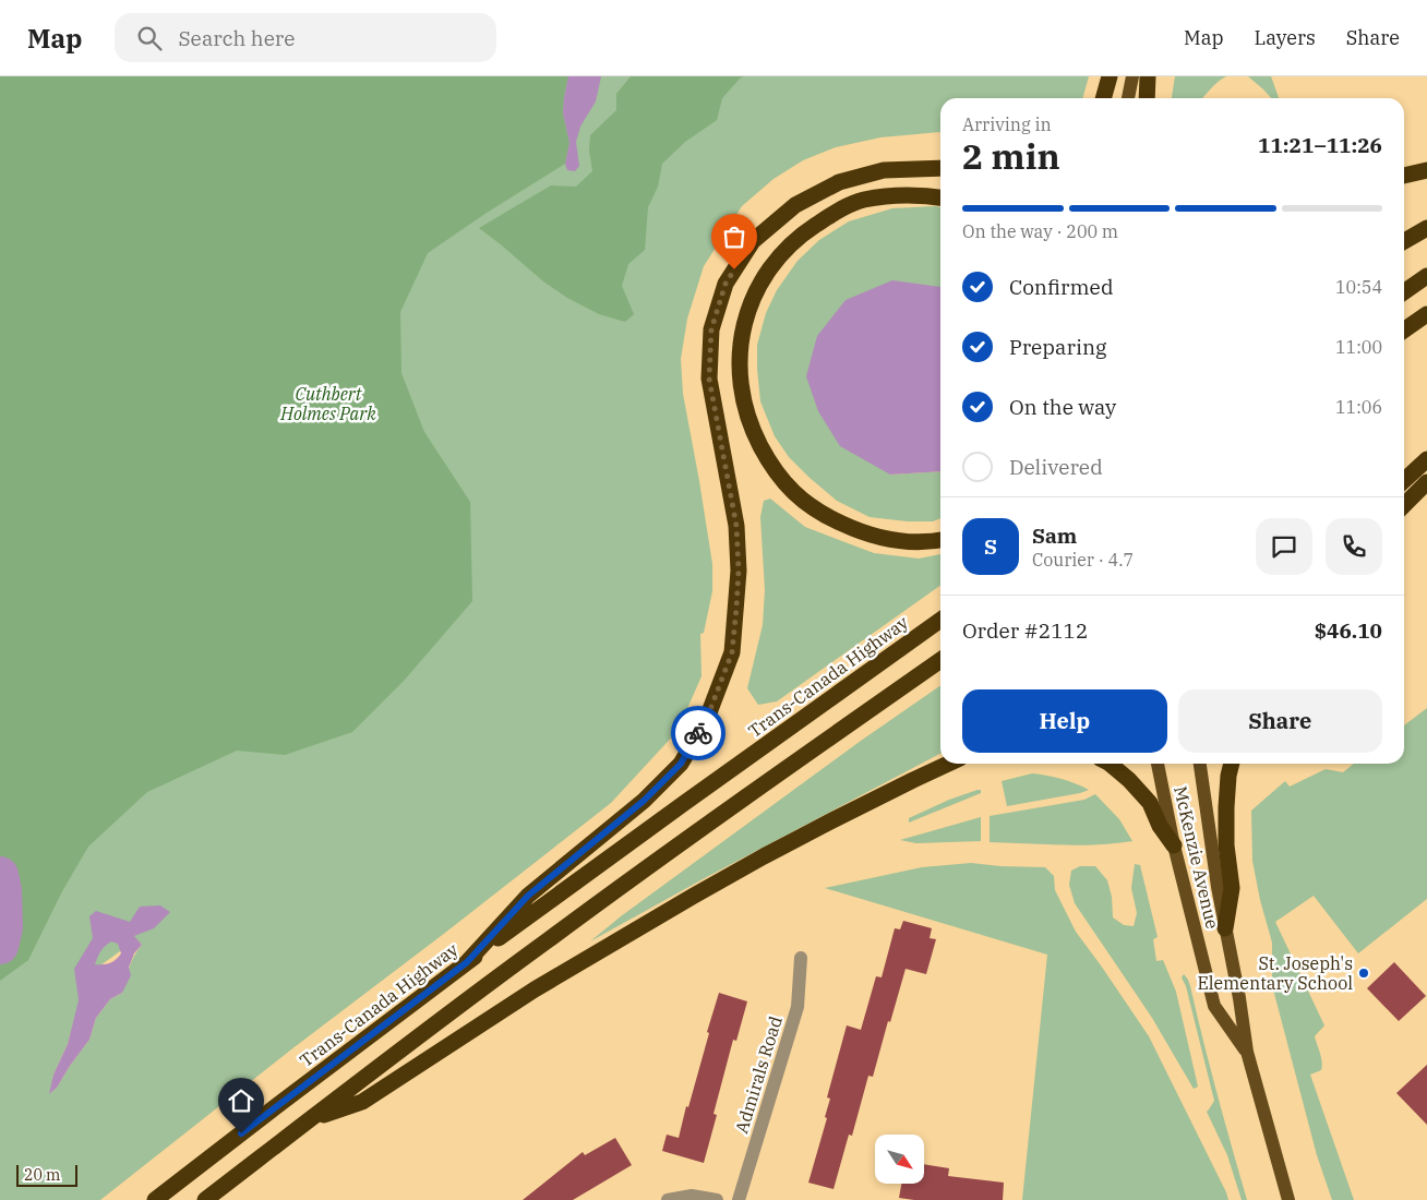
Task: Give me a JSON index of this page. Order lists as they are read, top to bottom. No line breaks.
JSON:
{"streets":{"highway":["Trans-Canada Highway"],"main road":["McKenzie Avenue"],"street":["Admirals Road"]},"parks":["Cuthbert Holmes Park"],"places":["St. Joseph's Elementary School"],"scale_bar":"20 m","north":"bottom right","page":{"header":"Map","search":"Search here","nav":["Map","Layers","Share"],"heading":["2 min","Arriving in","11:21–11:26"],"panel":["Sam","Courier · 4.7","Order #2112","$46.10"],"bar":"On the way · 200 m","list":[["Confirmed","10:54"],["Preparing","11:00"],["On the way","11:06"],"Delivered"],"round":"S","buttons":["Help","Share"],"scale":"20 m"}}
